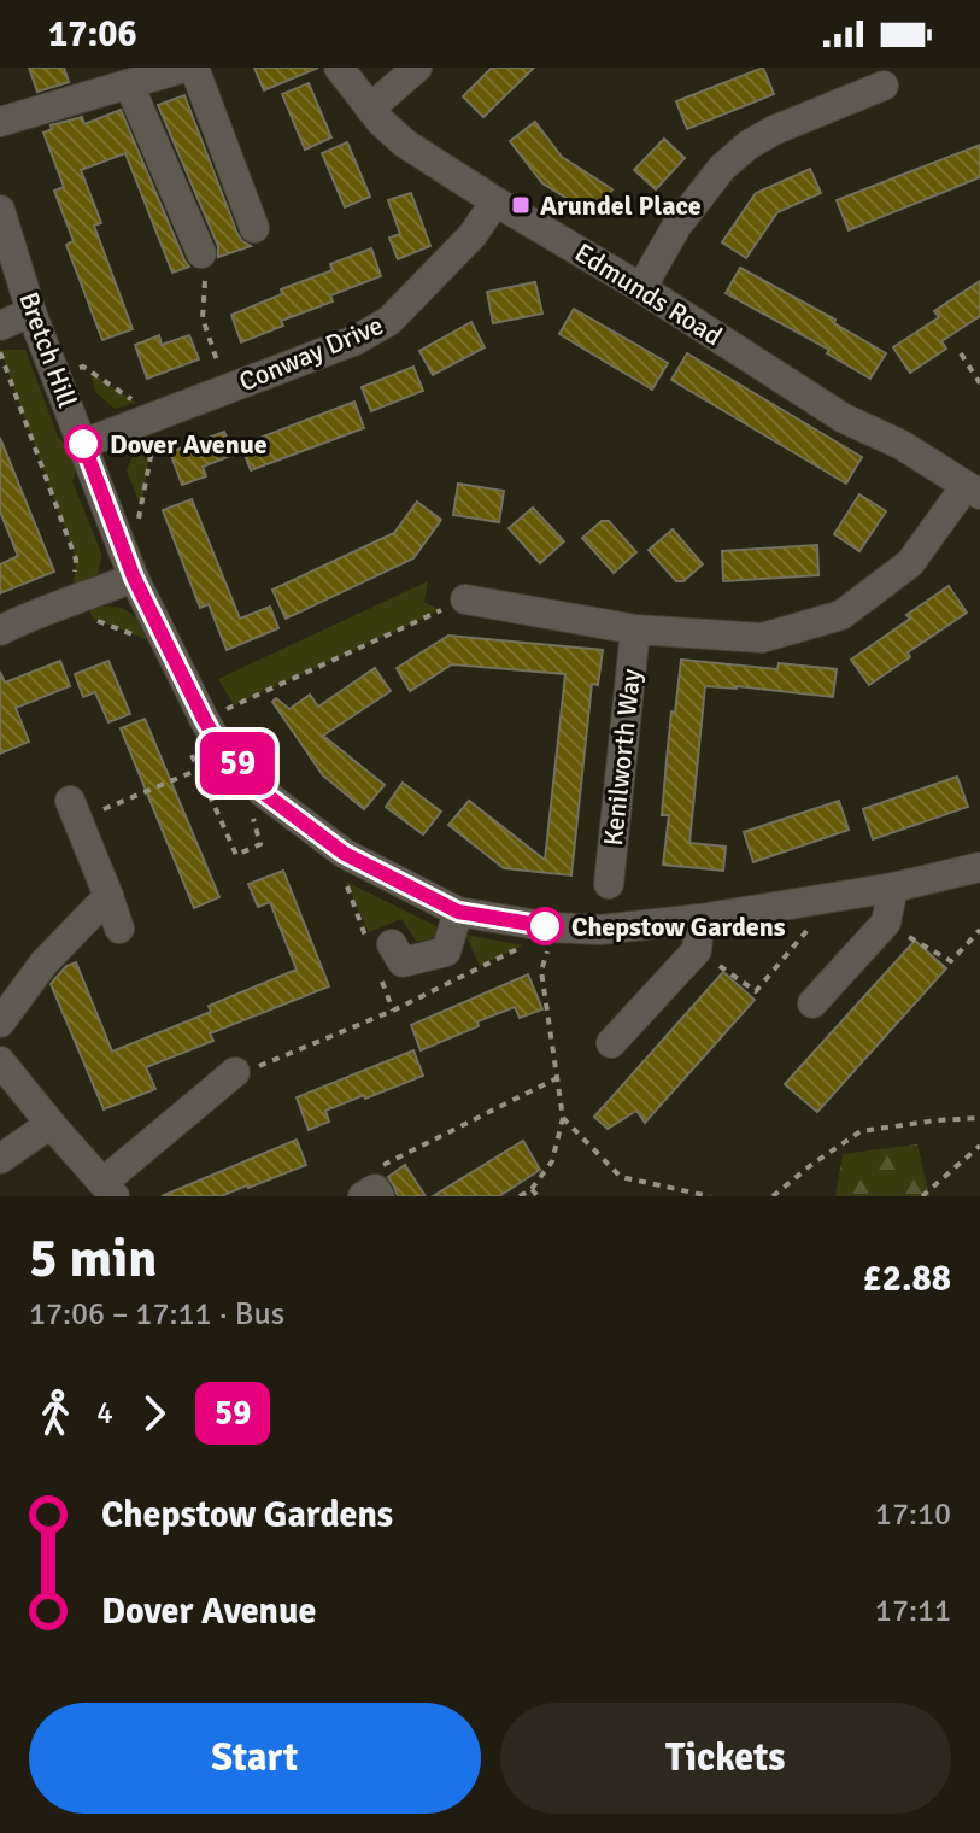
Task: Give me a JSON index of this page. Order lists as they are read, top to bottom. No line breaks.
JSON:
{"streets":{"street":["Edmunds Road","Bretch Hill","Conway Drive","Kenilworth Way"]},"crossings":[["Edmunds Road","Conway Drive"],["Bretch Hill","Conway Drive"]],"places":{"transit":["Arundel Place"],"other":["Dover Avenue","Chepstow Gardens"]},"lines":["bus line 59"],"page":{"status":"17:06","on_map":"59","heading":["5 min","17:06 – 17:11 · Bus","£2.88"],"legs":["4","59"],"list":[{"name":"Chepstow Gardens","value":"17:10"},{"name":"Dover Avenue","value":"17:11"}],"buttons":["Start","Tickets"]}}
